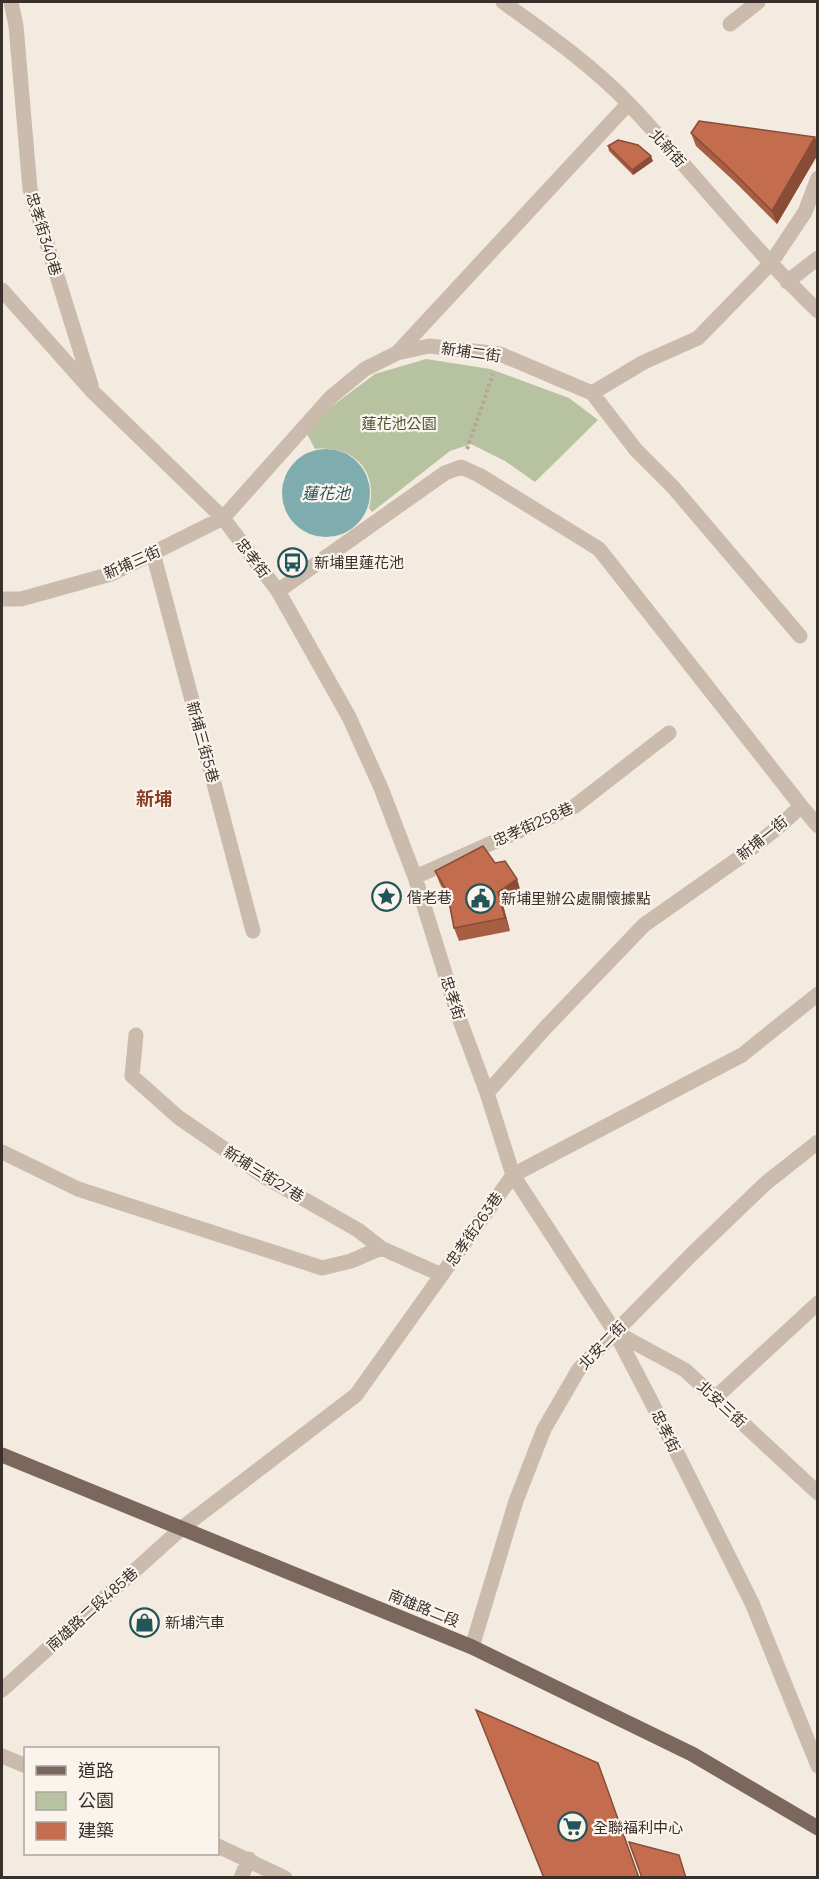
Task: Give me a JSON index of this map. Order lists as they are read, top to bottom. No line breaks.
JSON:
{"streets":{"main road":["南雄路二段"],"street":["北新街","忠孝街340巷","新埔二街","忠孝街","新埔三街","新埔三街5巷","忠孝街258巷","新埔一街","新埔三街27巷","忠孝街263巷","北安二街","北安三街","南雄路二段485巷"]},"crossings":[["忠孝街340巷","忠孝街"],["新埔二街","忠孝街"],["新埔二街","新埔三街"],["忠孝街","新埔三街"],["忠孝街","忠孝街258巷"],["忠孝街","新埔一街"],["忠孝街","忠孝街263巷"],["忠孝街","北安二街"],["忠孝街","北安三街"],["新埔三街","新埔三街5巷"],["新埔三街27巷","忠孝街263巷"],["忠孝街263巷","南雄路二段"],["忠孝街263巷","南雄路二段485巷"],["北安二街","北安三街"],["北安二街","南雄路二段"],["南雄路二段","南雄路二段485巷"]],"districts":["新埔"],"water":["蓮花池"],"parks":["蓮花池公園"],"places":{"bus stop":["新埔里蓮花池"],"place":["偕老巷"],"public building":["新埔里辦公處關懷據點"],"shop":["新埔汽車"],"supermarket":["全聯福利中心"]},"legend":["道路","公園","建築"]}
